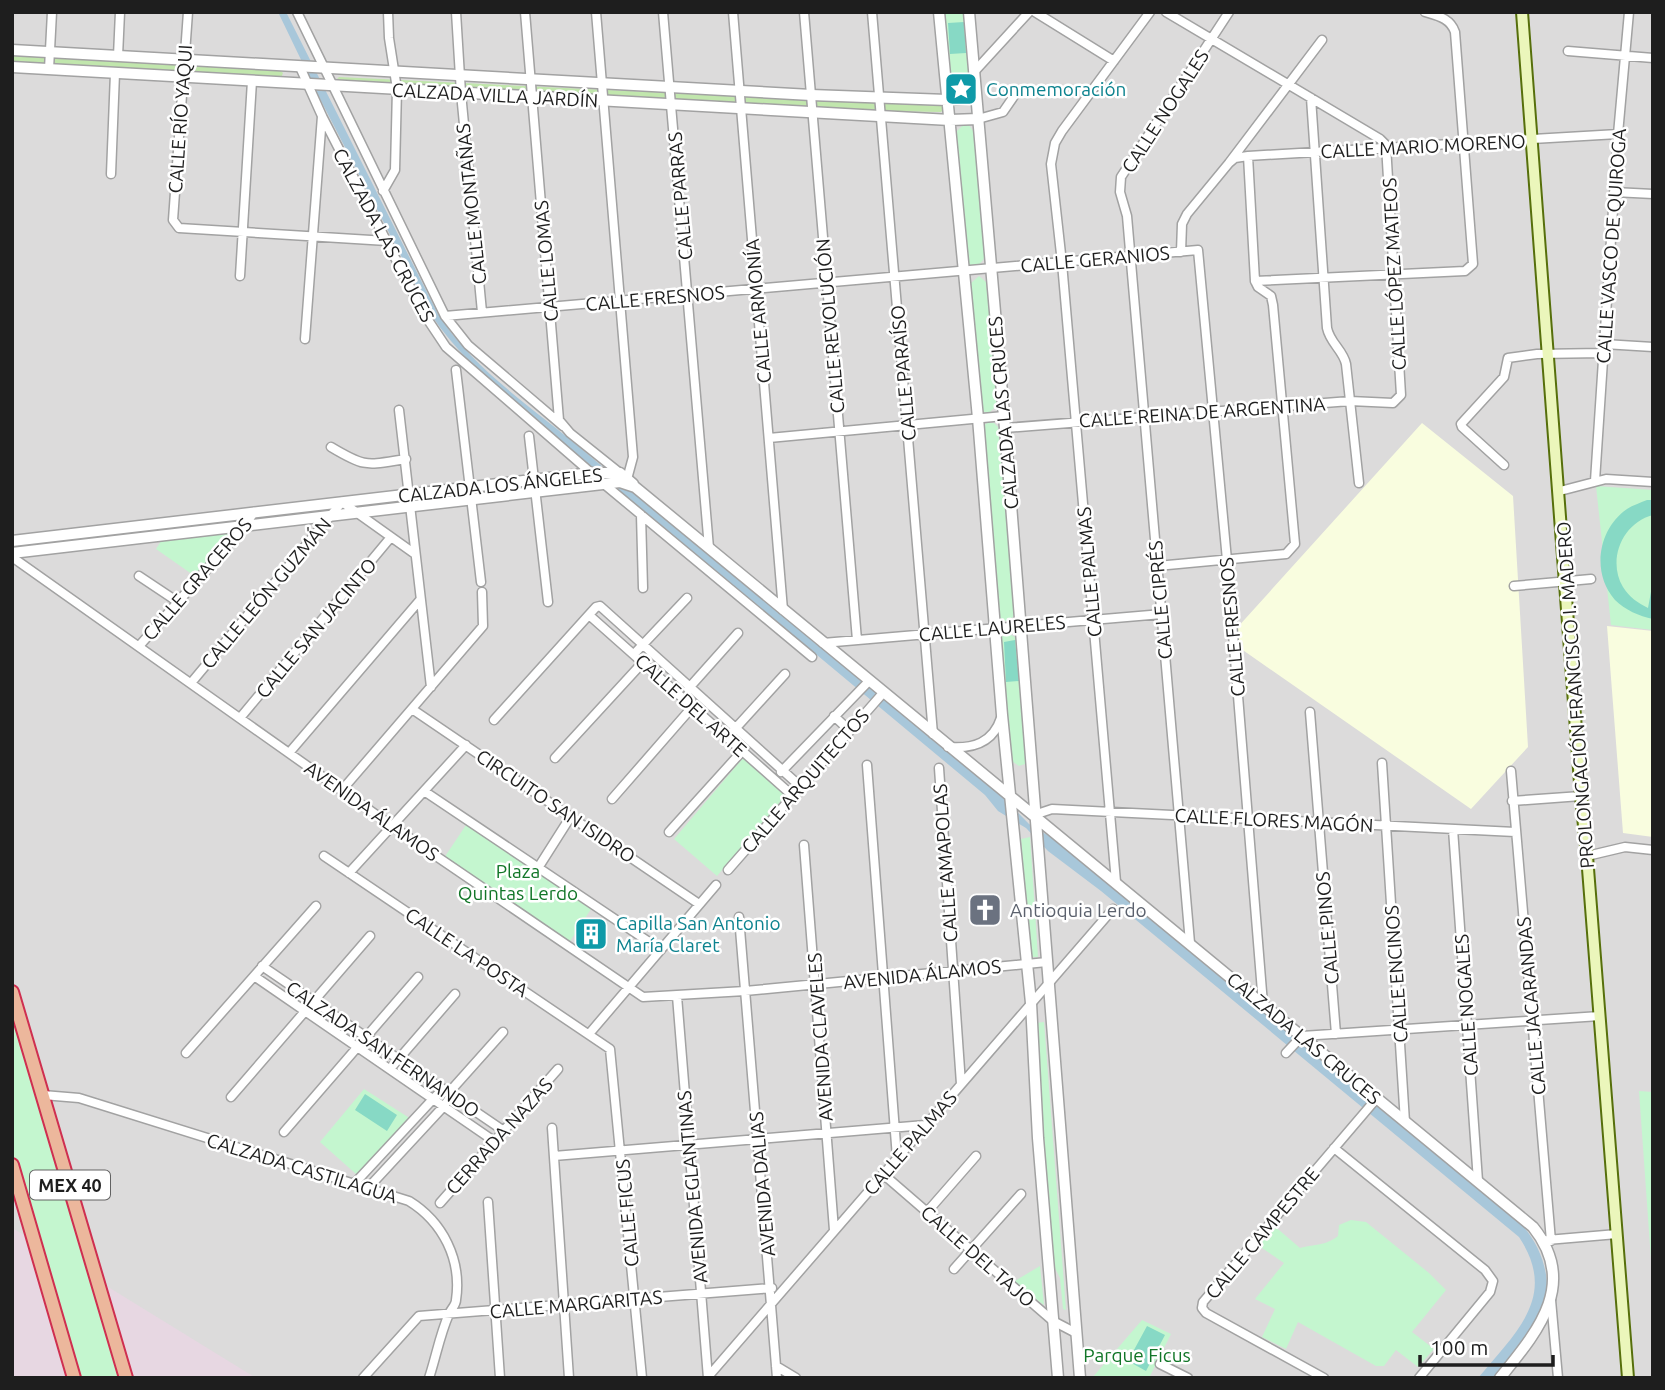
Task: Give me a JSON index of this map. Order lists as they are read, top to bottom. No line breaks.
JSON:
{"streets":{"highway":["MEX 40"],"main road":["PROLONGACIÓN FRANCISCO I. MADERO"],"street":["CALZADA VILLA JARDÍN","CALLE NOGALES","CALLE RÍO YAQUI","CALLE MARIO MORENO","CALLE PARRAS","CALLE MONTAÑAS","CALZADA LAS CRUCES","CALLE VASCO DE QUIROGA","CALLE GERANIOS","CALLE LOMAS","CALLE LÓPEZ MATEOS","CALLE FRESNOS","CALLE ARMONÍA","CALLE REVOLUCIÓN","CALLE PARAÍSO","CALLE REINA DE ARGENTINA","CALZADA LOS ÁNGELES","CALLE PALMAS","CALLE GRACEROS","CALLE LEÓN GUZMÁN","CALLE CIPRÉS","CALLE SAN JACINTO","CALLE LAURELES","CALLE DEL ARTE","CALLE ARQUITECTOS","CIRCUITO SAN ISIDRO","AVENIDA ÁLAMOS","CALLE FLORES MAGÓN","CALLE AMAPOLAS","CALLE PINOS","CALLE LA POSTA","CALLE ENCINOS","CALLE JACARANDAS","AVENIDA CLAVELES","CALZADA SAN FERNANDO","CERRADA NAZAS","CALZADA CASTILAGUA","AVENIDA DALIAS","AVENIDA EGLANTINAS","CALLE FICUS","CALLE CAMPESTRE","CALLE DEL TAJO","CALLE MARGARITAS"]},"crossings":[["CALZADA VILLA JARDÍN","CALLE RÍO YAQUI"],["CALZADA VILLA JARDÍN","CALLE PARRAS"],["CALZADA VILLA JARDÍN","CALLE MONTAÑAS"],["CALZADA VILLA JARDÍN","CALZADA LAS CRUCES"],["CALZADA VILLA JARDÍN","CALLE LOMAS"],["CALZADA VILLA JARDÍN","CALLE ARMONÍA"],["CALZADA VILLA JARDÍN","CALLE REVOLUCIÓN"],["CALZADA VILLA JARDÍN","CALLE PARAÍSO"],["CALLE NOGALES","CALZADA LAS CRUCES"],["CALLE NOGALES","CALLE GERANIOS"],["CALLE NOGALES","CALLE CIPRÉS"],["CALLE NOGALES","CALLE FLORES MAGÓN"],["CALLE MARIO MORENO","CALLE VASCO DE QUIROGA"],["CALLE MARIO MORENO","CALLE LÓPEZ MATEOS"],["CALLE MARIO MORENO","PROLONGACIÓN FRANCISCO I. MADERO"],["CALLE PARRAS","CALZADA LAS CRUCES"],["CALLE PARRAS","CALLE FRESNOS"],["CALLE MONTAÑAS","CALLE FRESNOS"],["CALZADA LAS CRUCES","CALLE GERANIOS"],["CALZADA LAS CRUCES","CALLE LOMAS"],["CALZADA LAS CRUCES","CALLE FRESNOS"],["CALZADA LAS CRUCES","CALLE ARMONÍA"],["CALZADA LAS CRUCES","CALLE PARAÍSO"],["CALZADA LAS CRUCES","CALLE REINA DE ARGENTINA"],["CALZADA LAS CRUCES","CALZADA LOS ÁNGELES"],["CALZADA LAS CRUCES","CALLE PALMAS"],["CALZADA LAS CRUCES","CALLE CIPRÉS"],["CALZADA LAS CRUCES","CALLE LAURELES"],["CALZADA LAS CRUCES","CALLE ARQUITECTOS"],["CALZADA LAS CRUCES","AVENIDA ÁLAMOS"],["CALZADA LAS CRUCES","CALLE FLORES MAGÓN"],["CALZADA LAS CRUCES","CALLE ENCINOS"],["CALZADA LAS CRUCES","CALLE JACARANDAS"],["CALZADA LAS CRUCES","CALLE CAMPESTRE"],["CALZADA LAS CRUCES","CALLE DEL TAJO"],["CALLE GERANIOS","CALLE FRESNOS"],["CALLE GERANIOS","CALLE PALMAS"],["CALLE GERANIOS","CALLE CIPRÉS"],["CALLE LOMAS","CALLE FRESNOS"],["CALLE LÓPEZ MATEOS","CALLE REINA DE ARGENTINA"],["CALLE FRESNOS","CALLE ARMONÍA"],["CALLE FRESNOS","CALLE REVOLUCIÓN"],["CALLE FRESNOS","CALLE PARAÍSO"],["CALLE FRESNOS","CALLE REINA DE ARGENTINA"],["CALLE FRESNOS","CALLE FLORES MAGÓN"],["CALLE REVOLUCIÓN","CALLE LAURELES"],["CALLE PARAÍSO","CALLE LAURELES"],["CALLE REINA DE ARGENTINA","CALLE PALMAS"],["CALLE REINA DE ARGENTINA","CALLE CIPRÉS"],["CALZADA LOS ÁNGELES","CALLE GRACEROS"],["CALZADA LOS ÁNGELES","CALLE LEÓN GUZMÁN"],["CALZADA LOS ÁNGELES","AVENIDA ÁLAMOS"],["CALLE PALMAS","CALLE LAURELES"],["CALLE PALMAS","CALLE FLORES MAGÓN"],["CALLE PALMAS","CALLE AMAPOLAS"],["CALLE PALMAS","AVENIDA CLAVELES"],["CALLE PALMAS","AVENIDA DALIAS"],["CALLE PALMAS","AVENIDA EGLANTINAS"],["CALLE PALMAS","CALLE DEL TAJO"],["CALLE PALMAS","CALLE MARGARITAS"],["CALLE GRACEROS","AVENIDA ÁLAMOS"],["CALLE LEÓN GUZMÁN","AVENIDA ÁLAMOS"],["CALLE CIPRÉS","CALLE LAURELES"],["CALLE CIPRÉS","CALLE FLORES MAGÓN"],["CALLE SAN JACINTO","AVENIDA ÁLAMOS"],["CALLE DEL ARTE","CALLE ARQUITECTOS"],["AVENIDA ÁLAMOS","CALLE AMAPOLAS"],["AVENIDA ÁLAMOS","AVENIDA CLAVELES"],["AVENIDA ÁLAMOS","AVENIDA DALIAS"],["AVENIDA ÁLAMOS","AVENIDA EGLANTINAS"],["CALLE FLORES MAGÓN","CALLE PINOS"],["CALLE FLORES MAGÓN","CALLE ENCINOS"],["CALLE FLORES MAGÓN","CALLE JACARANDAS"],["CALLE LA POSTA","CALLE FICUS"],["CALZADA SAN FERNANDO","CERRADA NAZAS"],["CALZADA CASTILAGUA","MEX 40"],["CALZADA CASTILAGUA","CALLE MARGARITAS"],["AVENIDA DALIAS","CALLE MARGARITAS"],["AVENIDA EGLANTINAS","CALLE MARGARITAS"],["CALLE FICUS","CALLE MARGARITAS"]],"parks":["Plaza Quintas Lerdo","Parque Ficus"],"places":{"place":["Conmemoración"],"church":["Antioquia Lerdo"],"building":["Capilla San Antonio María Claret"]},"scale_bar":"100 m"}
